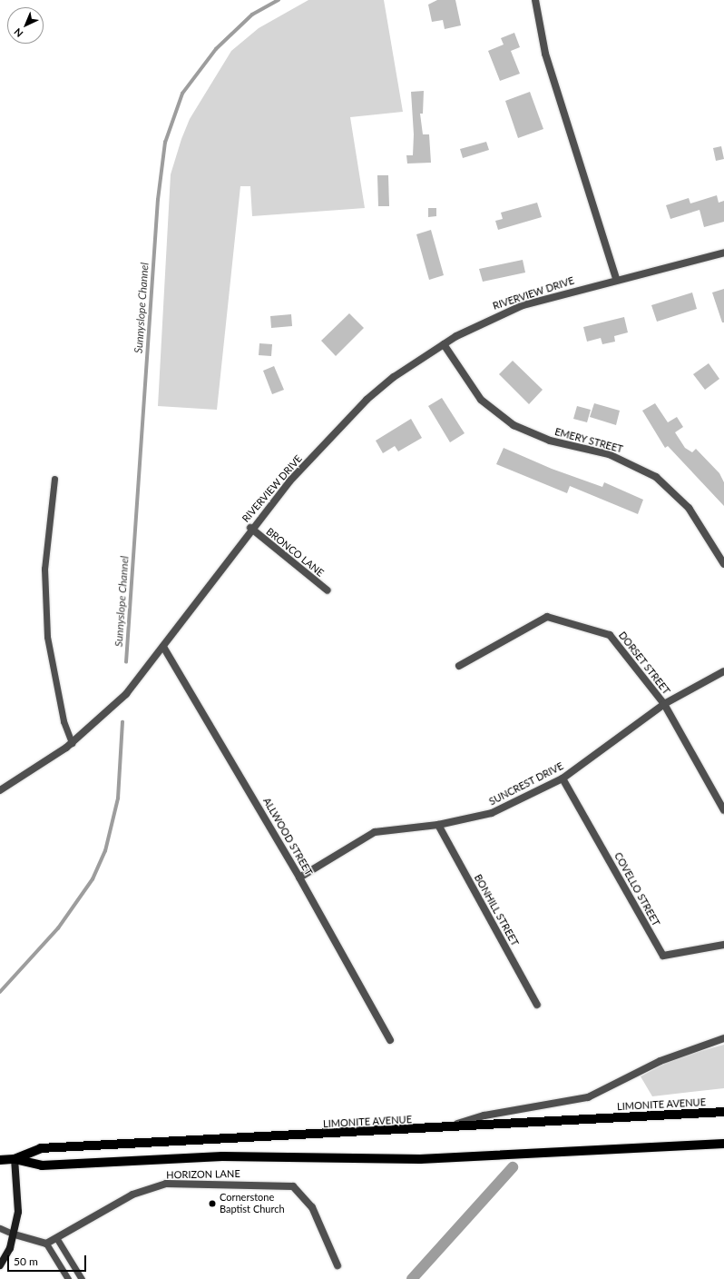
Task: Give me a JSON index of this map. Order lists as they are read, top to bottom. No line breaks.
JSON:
{"streets":{"main road":["LIMONITE AVENUE"],"street":["RIVERVIEW DRIVE","EMERY STREET","BRONCO LANE","DORSET STREET","SUNCREST DRIVE","ALLWOOD STREET","COVELLO STREET","BONHILL STREET","HORIZON LANE"]},"crossings":[["RIVERVIEW DRIVE","EMERY STREET"],["RIVERVIEW DRIVE","BRONCO LANE"],["RIVERVIEW DRIVE","ALLWOOD STREET"],["DORSET STREET","SUNCREST DRIVE"],["SUNCREST DRIVE","ALLWOOD STREET"],["SUNCREST DRIVE","COVELLO STREET"],["SUNCREST DRIVE","BONHILL STREET"]],"water":["Sunnyslope Channel"],"places":["Cornerstone Baptist Church"],"scale_bar":"50 m","north":"bottom left"}
